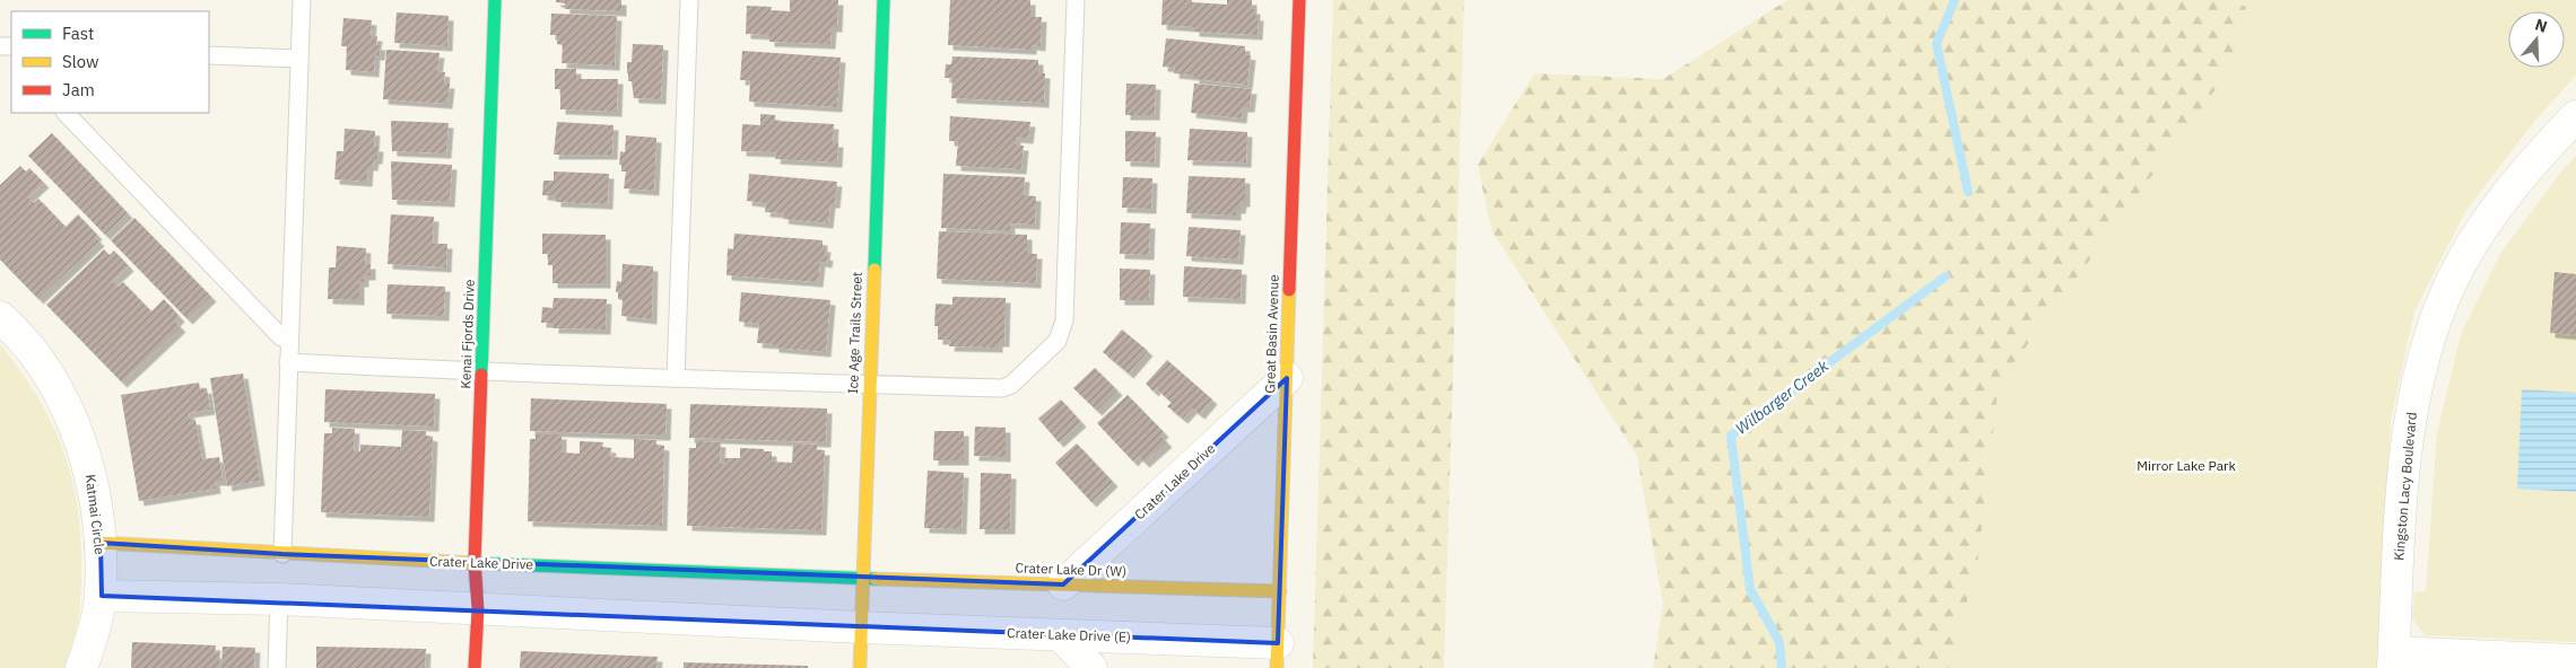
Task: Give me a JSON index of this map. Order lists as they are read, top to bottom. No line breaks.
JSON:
{"streets":{"street":["Ice Age Trails Street","Kenai Fjords Drive","Great Basin Avenue","Crater Lake Drive","Kingston Lacy Boulevard","Katmai Circle","Crater Lake Dr (W)","Crater Lake Drive (E)"]},"crossings":[["Ice Age Trails Street","Crater Lake Drive"],["Ice Age Trails Street","Crater Lake Dr (W)"],["Ice Age Trails Street","Crater Lake Drive (E)"],["Kenai Fjords Drive","Crater Lake Drive"],["Great Basin Avenue","Crater Lake Drive"],["Great Basin Avenue","Crater Lake Dr (W)"],["Great Basin Avenue","Crater Lake Drive (E)"],["Crater Lake Drive","Katmai Circle"],["Crater Lake Drive","Crater Lake Dr (W)"]],"water":["Wilbarger Creek"],"parks":["Mirror Lake Park"],"legend":["Fast","Slow","Jam"],"north":"top"}
